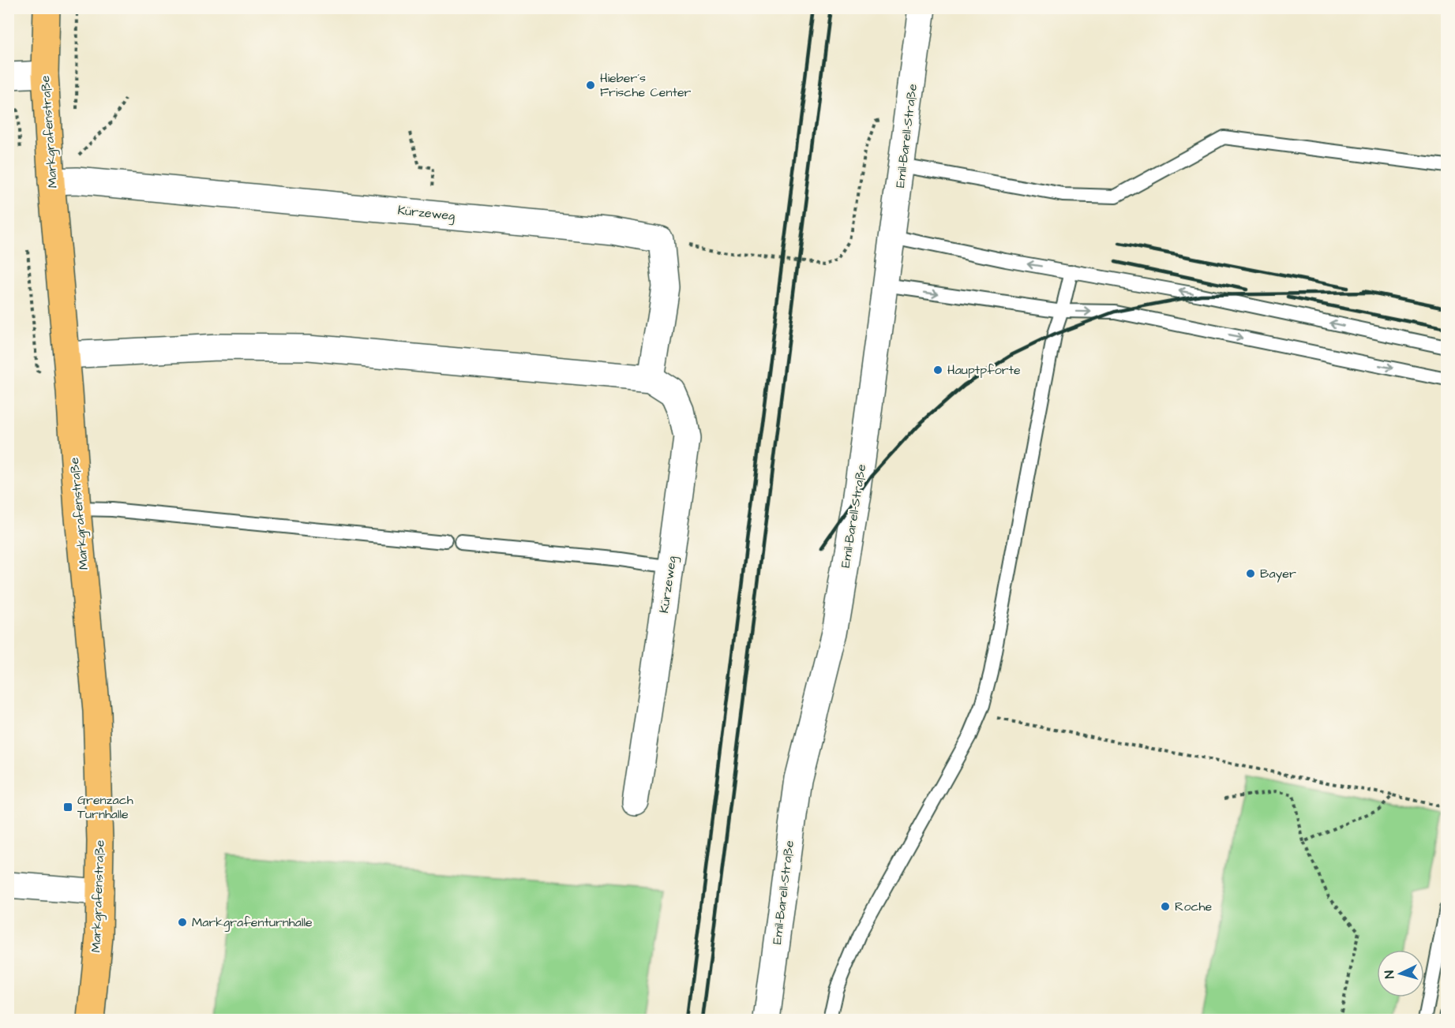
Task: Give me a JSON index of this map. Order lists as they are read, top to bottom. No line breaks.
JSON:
{"streets":{"main road":["Markgrafenstraße"],"street":["Emil-Barell-Straße","Kürzeweg"]},"crossings":[["Markgrafenstraße","Kürzeweg"]],"places":{"other":["Hieber´s Frische Center","Hauptpforte","Bayer","Roche","Markgrafenturnhalle"],"transit":["Grenzach Turnhalle"]},"north":"left"}
